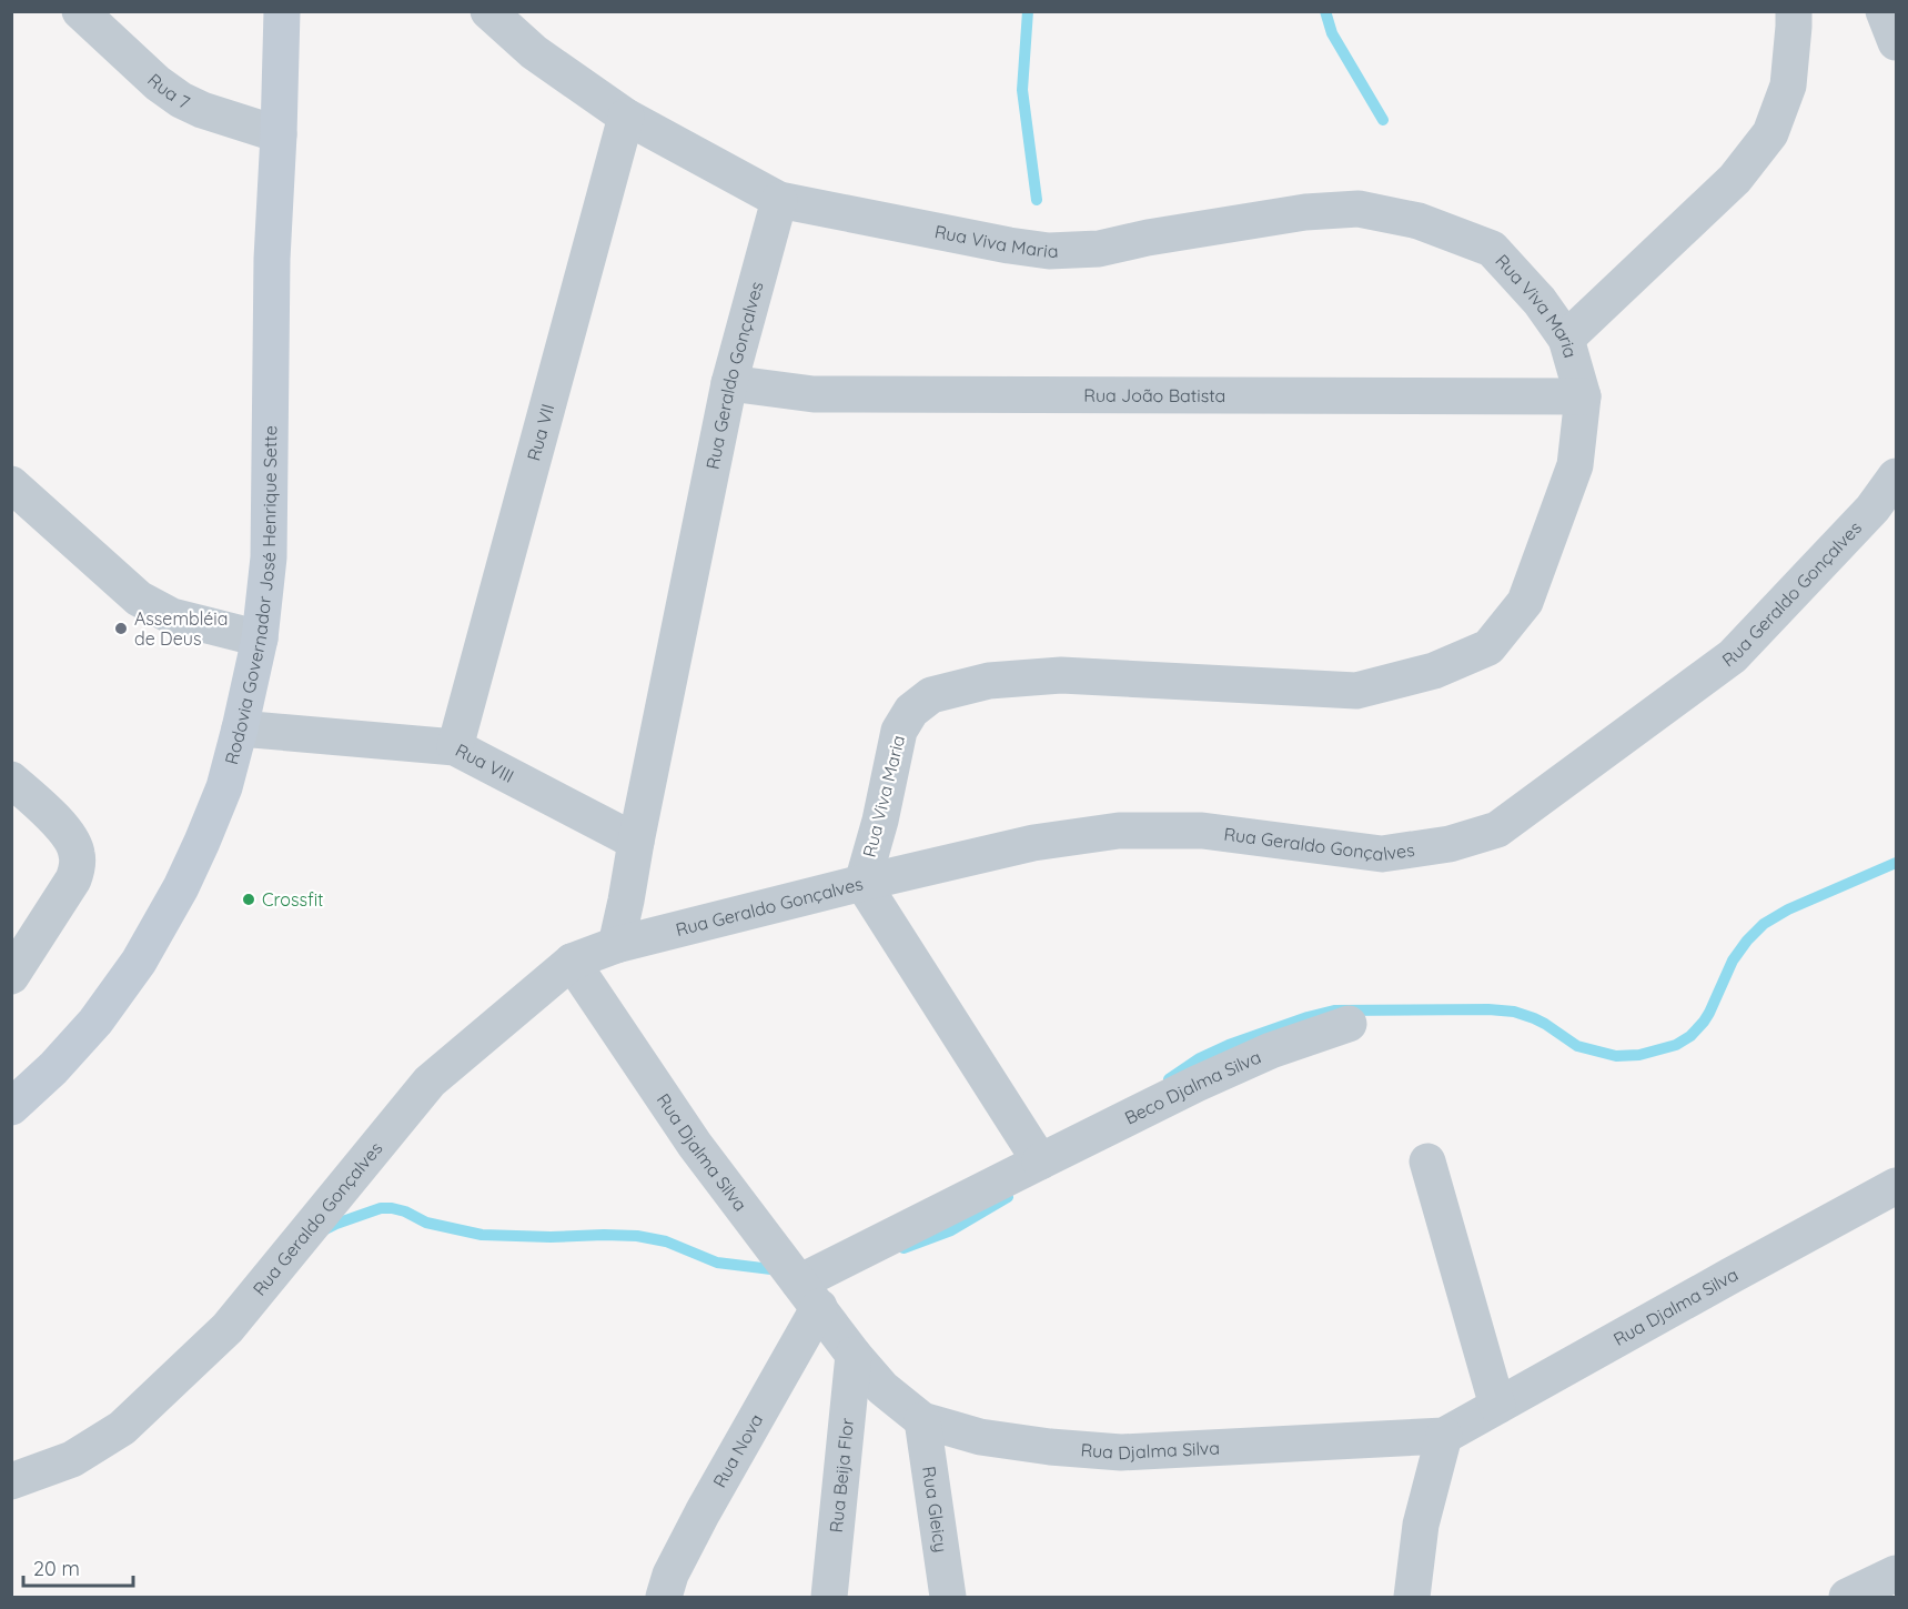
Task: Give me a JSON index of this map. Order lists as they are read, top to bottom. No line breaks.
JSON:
{"streets":{"main road":["Rodovia Governador José Henrique Sette"],"street":["Rua 7","Rua Viva Maria","Rua Geraldo Gonçalves","Rua João Batista","Rua VII","Rua VIII","Beco Djalma Silva","Rua Djalma Silva","Rua Nova","Rua Beija Flor","Rua Gleicy"]},"crossings":[["Rua 7","Rodovia Governador José Henrique Sette"],["Rua Viva Maria","Rua Geraldo Gonçalves"],["Rua Viva Maria","Rua João Batista"],["Rua Viva Maria","Rua VII"],["Rua Geraldo Gonçalves","Rua João Batista"],["Rua Geraldo Gonçalves","Rua VIII"],["Rua Geraldo Gonçalves","Rua Djalma Silva"],["Rua VII","Rua VIII"],["Rodovia Governador José Henrique Sette","Rua VIII"],["Beco Djalma Silva","Rua Djalma Silva"],["Beco Djalma Silva","Rua Nova"],["Rua Djalma Silva","Rua Nova"],["Rua Djalma Silva","Rua Beija Flor"],["Rua Djalma Silva","Rua Gleicy"]],"places":["Assembléia de Deus","Crossfit"],"scale_bar":"20 m"}
